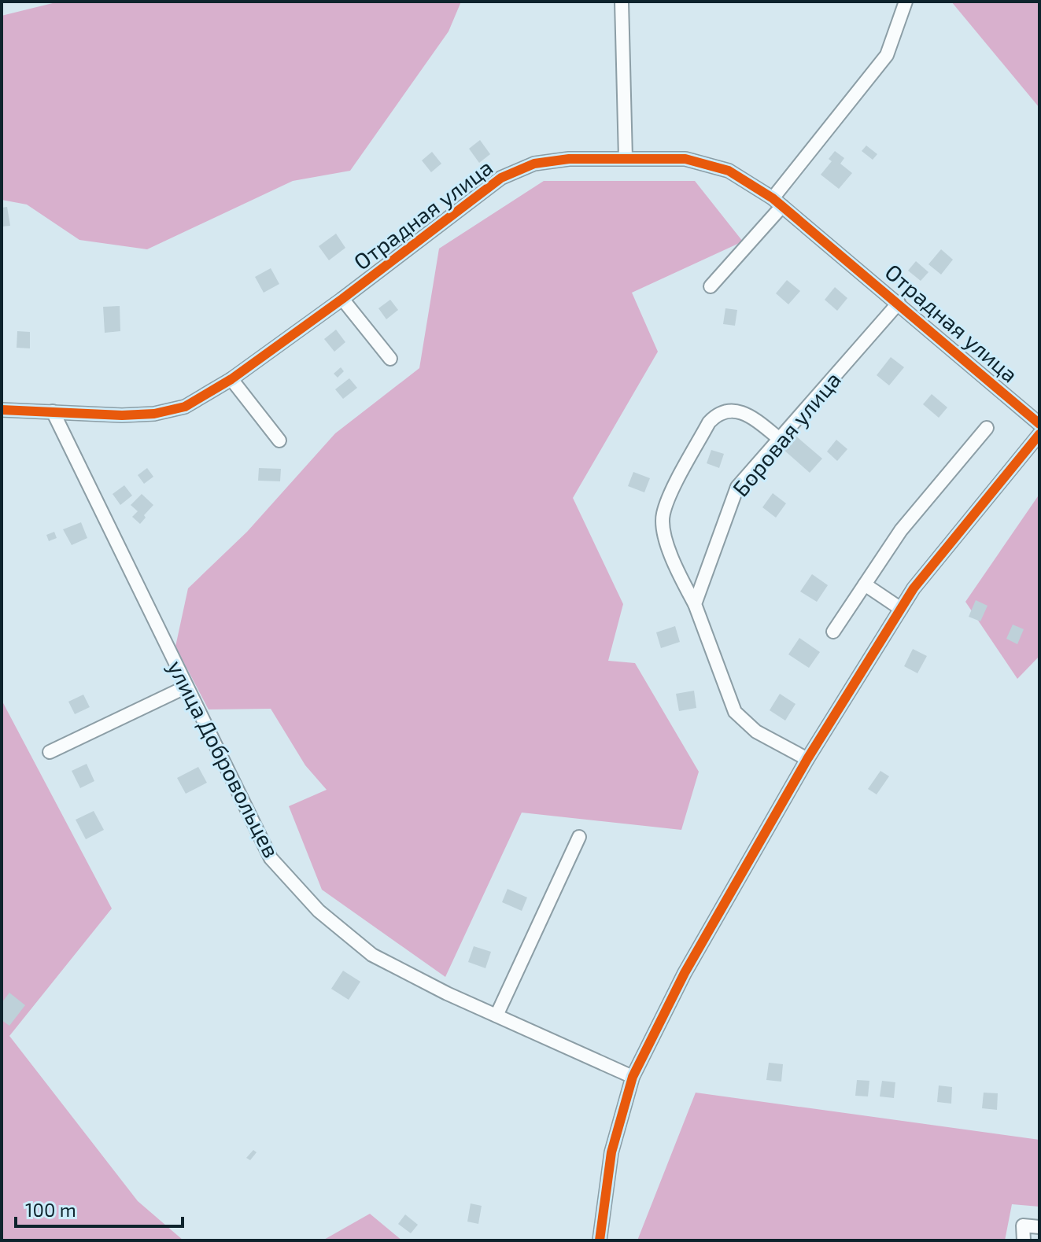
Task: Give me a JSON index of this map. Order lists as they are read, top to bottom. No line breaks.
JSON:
{"streets":{"street":["Отрадная улица","Боровая улица","улица Добровольцев"]},"crossings":[["Отрадная улица","Боровая улица"],["Отрадная улица","улица Добровольцев"]],"scale_bar":"100 m"}
